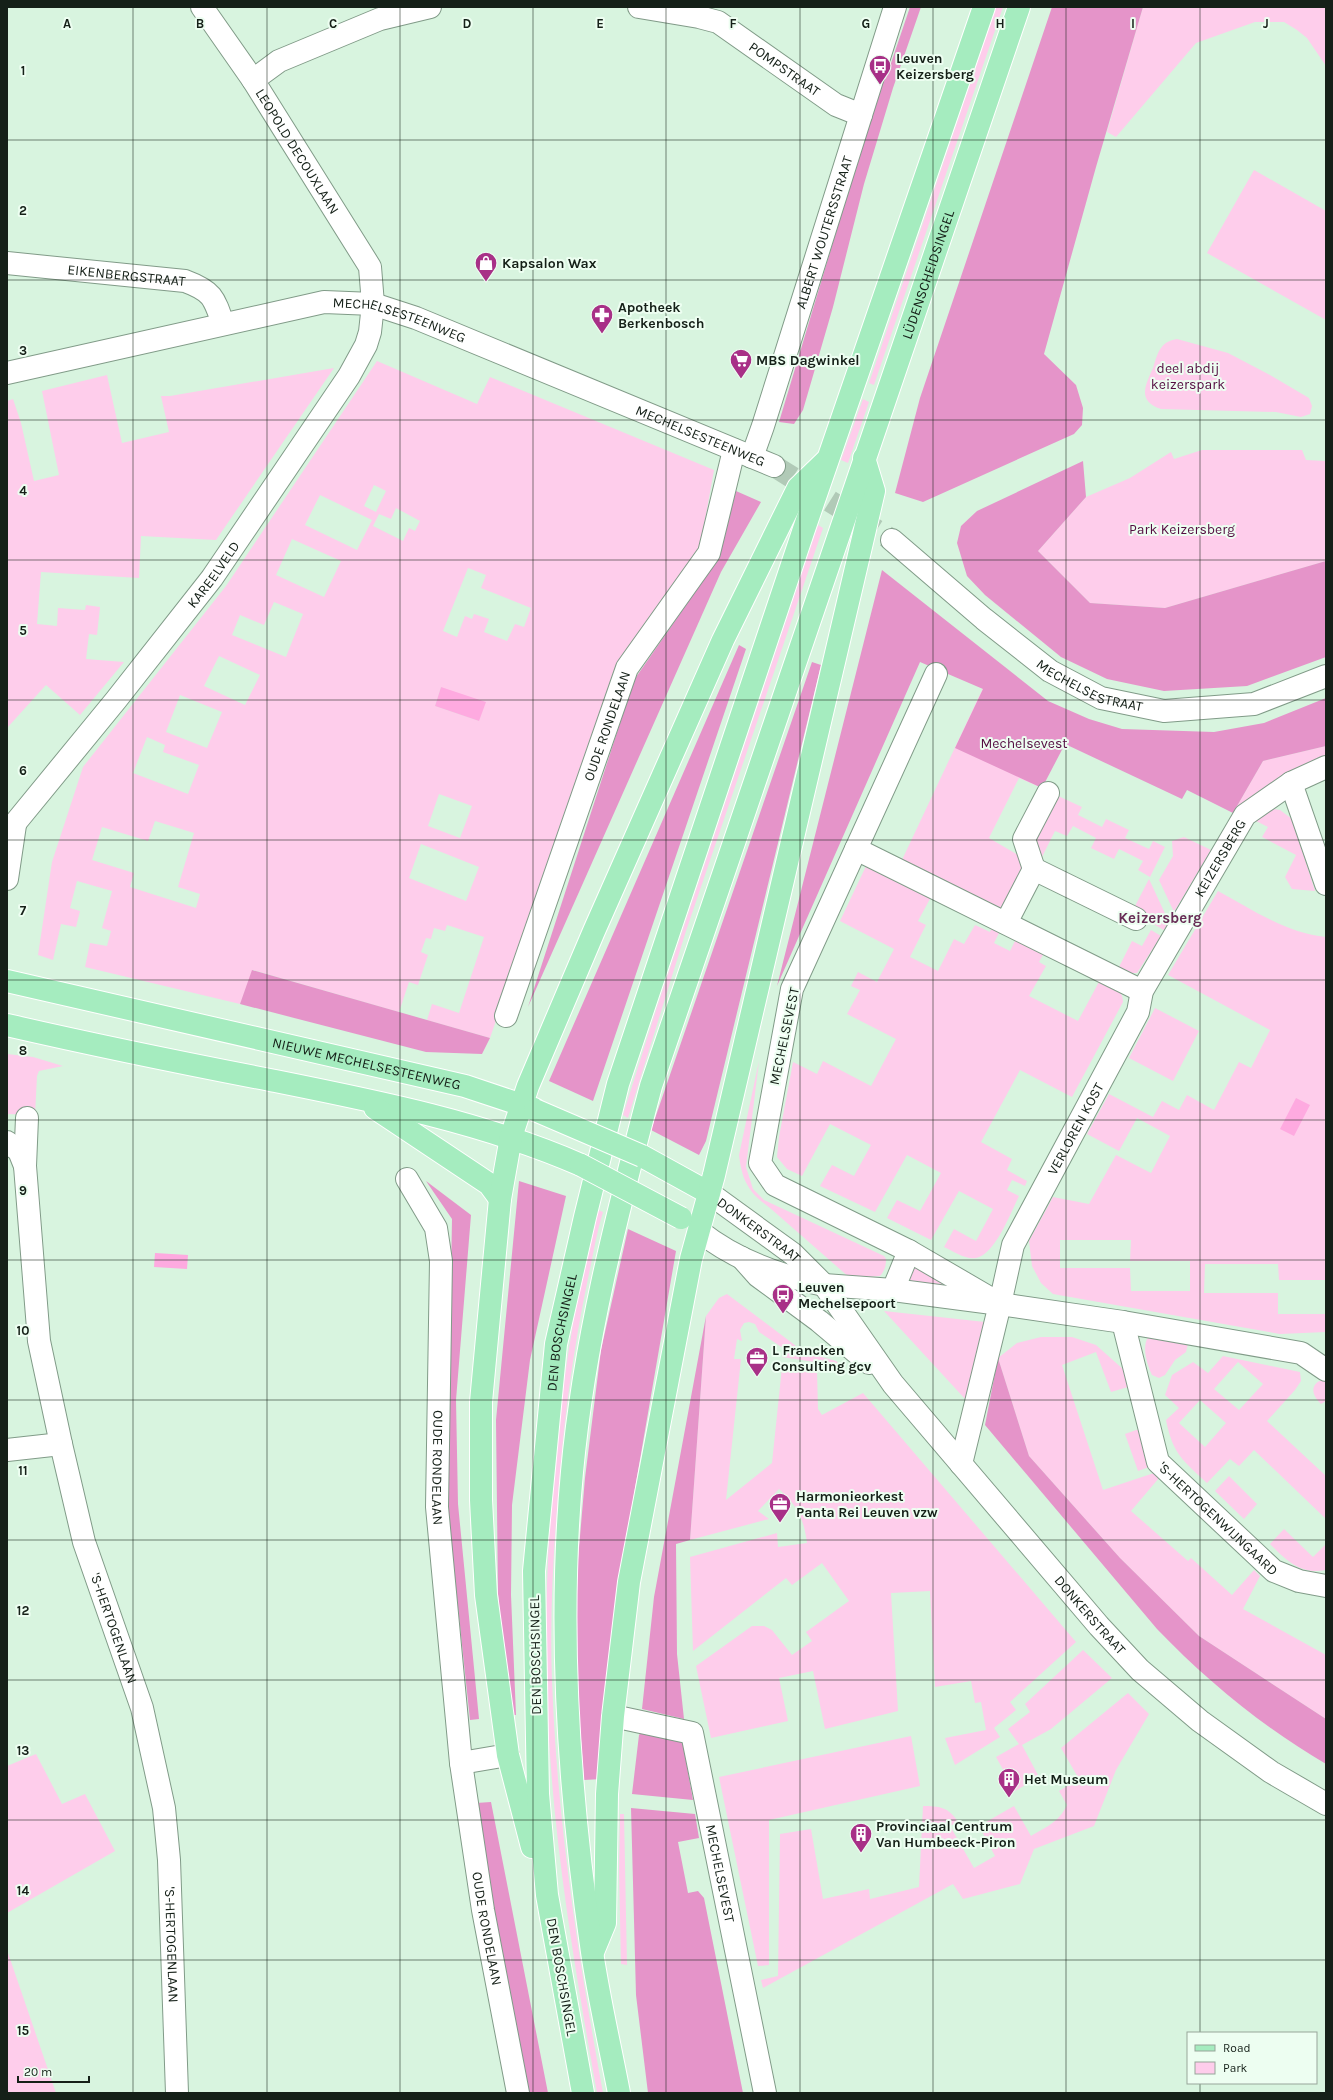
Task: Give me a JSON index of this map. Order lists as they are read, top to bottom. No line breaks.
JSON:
{"streets":{"main road":["LÜDENSCHEIDSINGEL","NIEUWE MECHELSESTEENWEG","DEN BOSCHSINGEL"],"street":["POMPSTRAAT","LEOPOLD DECOUXLAAN","ALBERT WOUTERSSTRAAT","EIKENBERGSTRAAT","MECHELSESTEENWEG","KAREELVELD","MECHELSESTRAAT","OUDE RONDELAAN","KEIZERSBERG","MECHELSEVEST","VERLOREN KOST","DONKERSTRAAT","'S-HERTOGENWIJNGAARD","'S-HERTOGENLAAN"]},"crossings":[["POMPSTRAAT","ALBERT WOUTERSSTRAAT"],["LEOPOLD DECOUXLAAN","MECHELSESTEENWEG"],["LEOPOLD DECOUXLAAN","KAREELVELD"],["ALBERT WOUTERSSTRAAT","MECHELSESTEENWEG"],["ALBERT WOUTERSSTRAAT","OUDE RONDELAAN"],["LÜDENSCHEIDSINGEL","DEN BOSCHSINGEL"],["EIKENBERGSTRAAT","MECHELSESTEENWEG"],["MECHELSESTEENWEG","KAREELVELD"],["MECHELSESTEENWEG","OUDE RONDELAAN"],["KEIZERSBERG","VERLOREN KOST"],["NIEUWE MECHELSESTEENWEG","DONKERSTRAAT"]],"districts":["Keizersberg"],"parks":["deel abdij keizerspark","Park Keizersberg","Mechelsevest"],"places":{"bus stop":["Leuven Keizersberg","Leuven Mechelsepoort"],"shop":["Kapsalon Wax"],"pharmacy":["Apotheek Berkenbosch"],"supermarket":["MBS Dagwinkel"],"office":["L Francken Consulting gcv","Harmonieorkest Panta Rei Leuven vzw"],"building":["Het Museum","Provinciaal Centrum Van Humbeeck-Piron"]},"legend":["Road","Park"],"scale_bar":"20 m","grid":{"columns":["A","B","C","D","E","F","G","H","I","J"],"rows":["1","2","3","4","5","6","7","8","9","10","11","12","13","14","15"]}}
